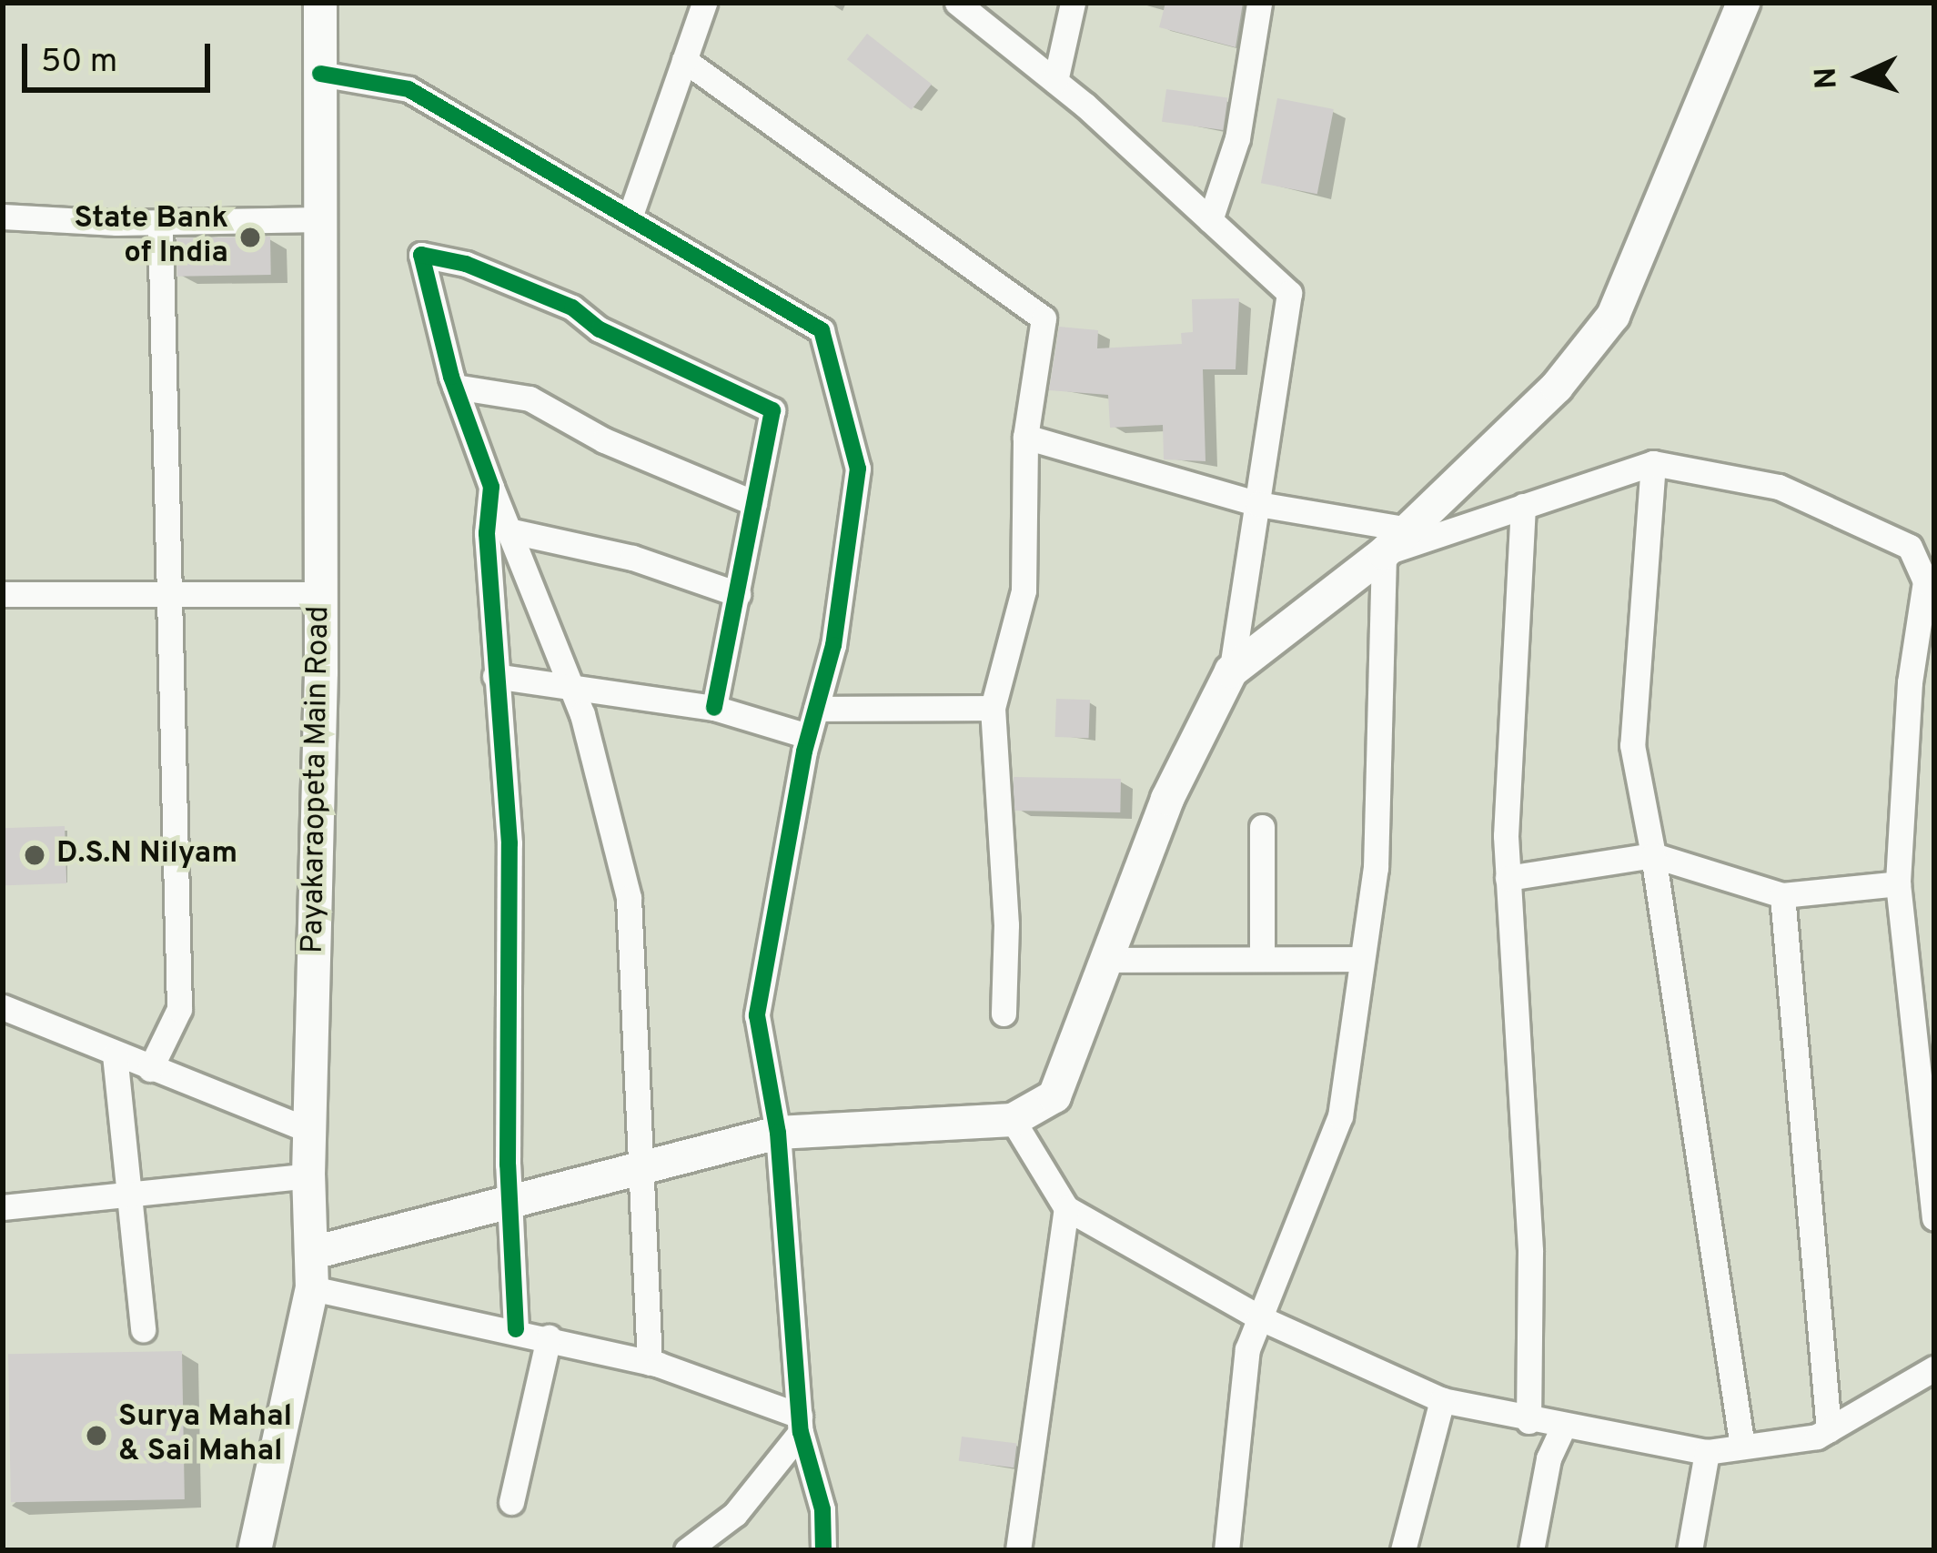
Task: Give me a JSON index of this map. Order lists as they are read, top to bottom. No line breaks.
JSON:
{"streets":{"main road":["Payakaraopeta Main Road"]},"places":["State Bank of India","D.S.N Nilyam","Surya Mahal & Sai Mahal"],"scale_bar":"50 m","north":"left"}
